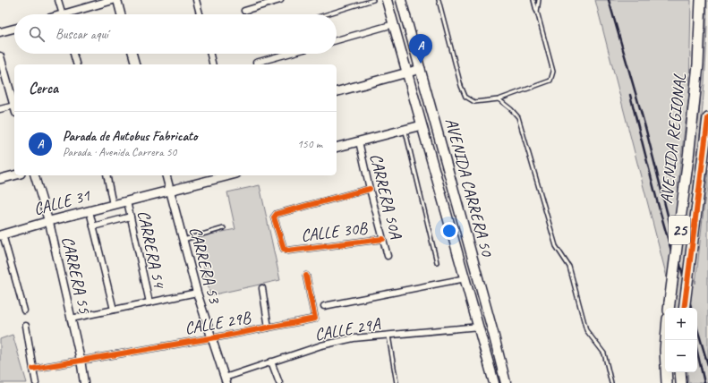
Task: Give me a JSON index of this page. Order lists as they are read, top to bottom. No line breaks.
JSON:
{"streets":{"highway":["AVENIDA REGIONAL","25"],"main road":["AVENIDA CARRERA 50","CALLE 31"],"street":["CARRERA 50A","CALLE 30B","CARRERA 54","CARRERA 53","CARRERA 55","CALLE 29B","CALLE 29A"]},"crossings":[["AVENIDA CARRERA 50","CALLE 29A"],["CARRERA 50A","CALLE 30B"],["CALLE 31","CARRERA 54"],["CALLE 31","CARRERA 53"],["CALLE 31","CARRERA 55"],["CARRERA 53","CALLE 29B"],["CARRERA 53","CALLE 29A"],["CARRERA 55","CALLE 29B"]],"page":{"search":"Buscar aquí","pins":"A","heading":"Cerca","list":[{"mark":"A","name":"Parada de Autobus Fabricato","note":"Parada · Avenida Carrera 50","value":"150 m"}],"map_buttons":["+","−"]}}
